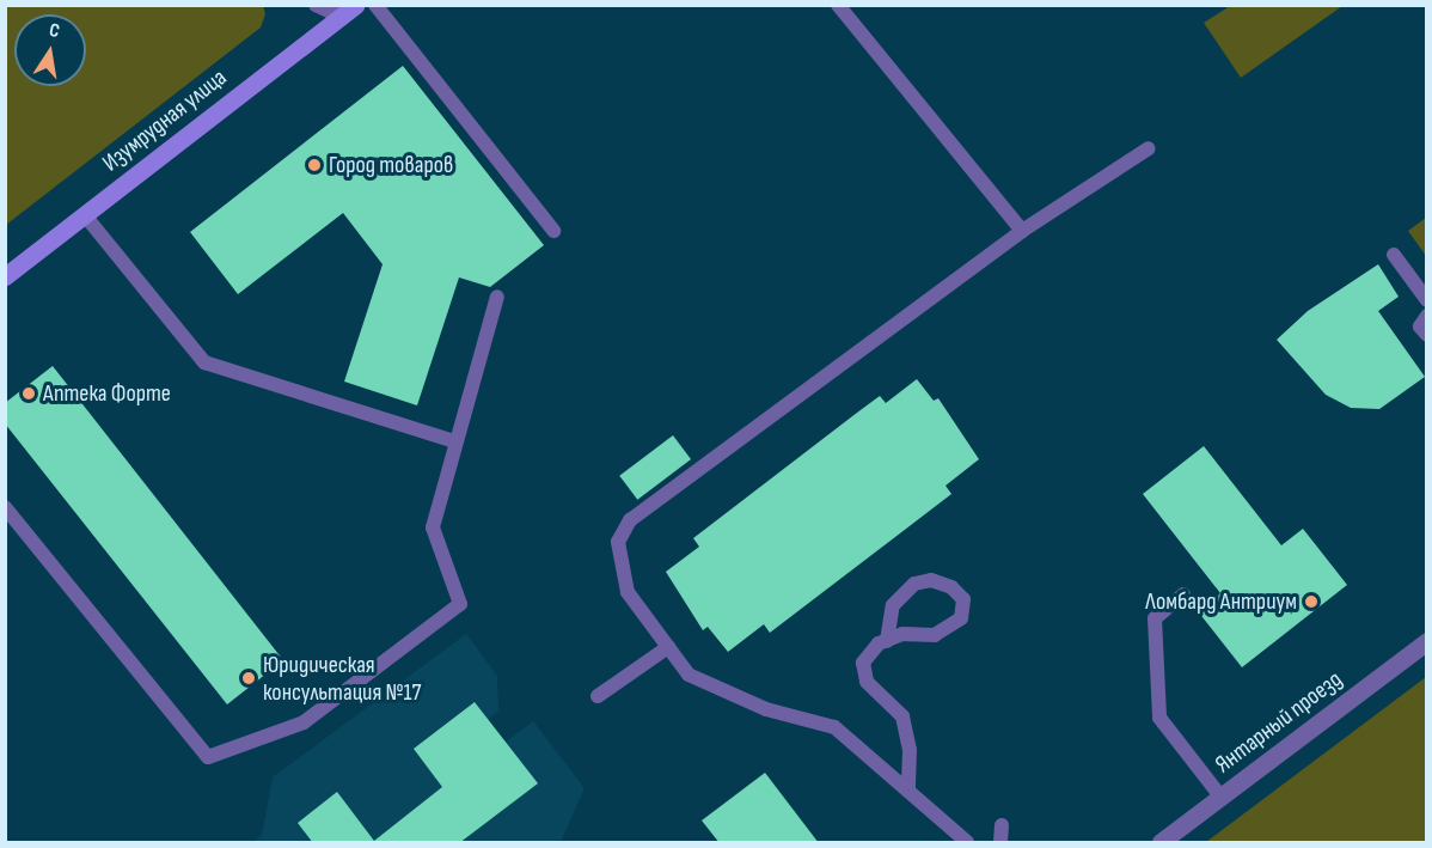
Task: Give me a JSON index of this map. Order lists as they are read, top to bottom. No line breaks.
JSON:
{"streets":{"street":["Изумрудная улица","Янтарный проезд"]},"places":["Город товаров","Аптека Форте","Ломбард Антриум","Юридическая консультация №17"],"north":"top"}
